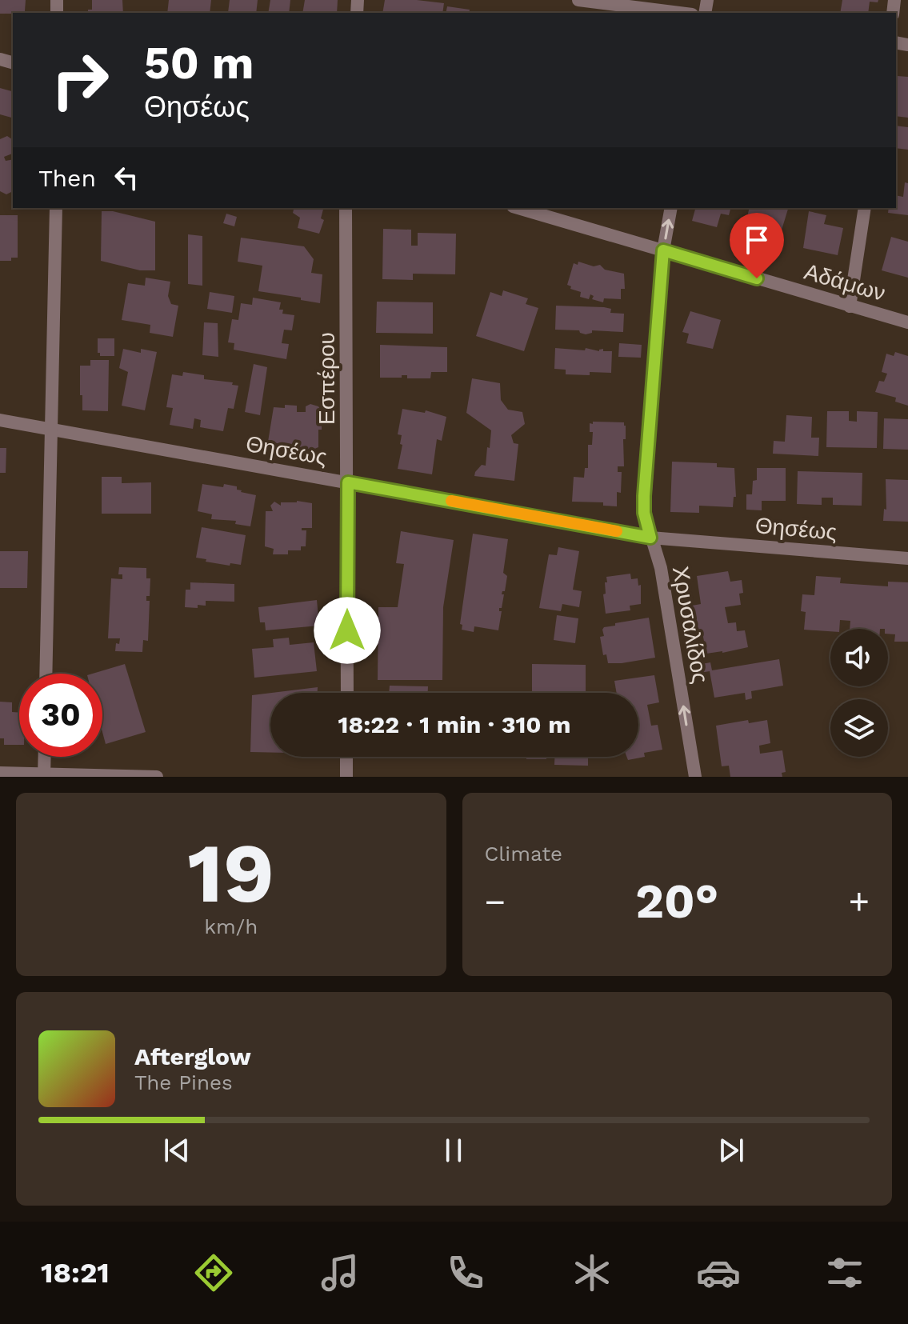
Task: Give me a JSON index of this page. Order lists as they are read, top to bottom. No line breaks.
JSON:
{"streets":{"street":["Αδάμων","Εσπέρου","Θησέως","Χρυσαλίδος"]},"crossings":[["Αδάμων","Χρυσαλίδος"],["Εσπέρου","Θησέως"],["Θησέως","Χρυσαλίδος"]],"one_way":["Χρυσαλίδος"],"page":{"turn":["50 m","Θησέως"],"then":"Then","limit":"30","trip":"18:22 · 1 min · 310 m","tile":[["19","km/h"],"Climate"],"heat":["−","20°","+"],"song":["Afterglow","The Pines"],"tabs":"18:21"}}
